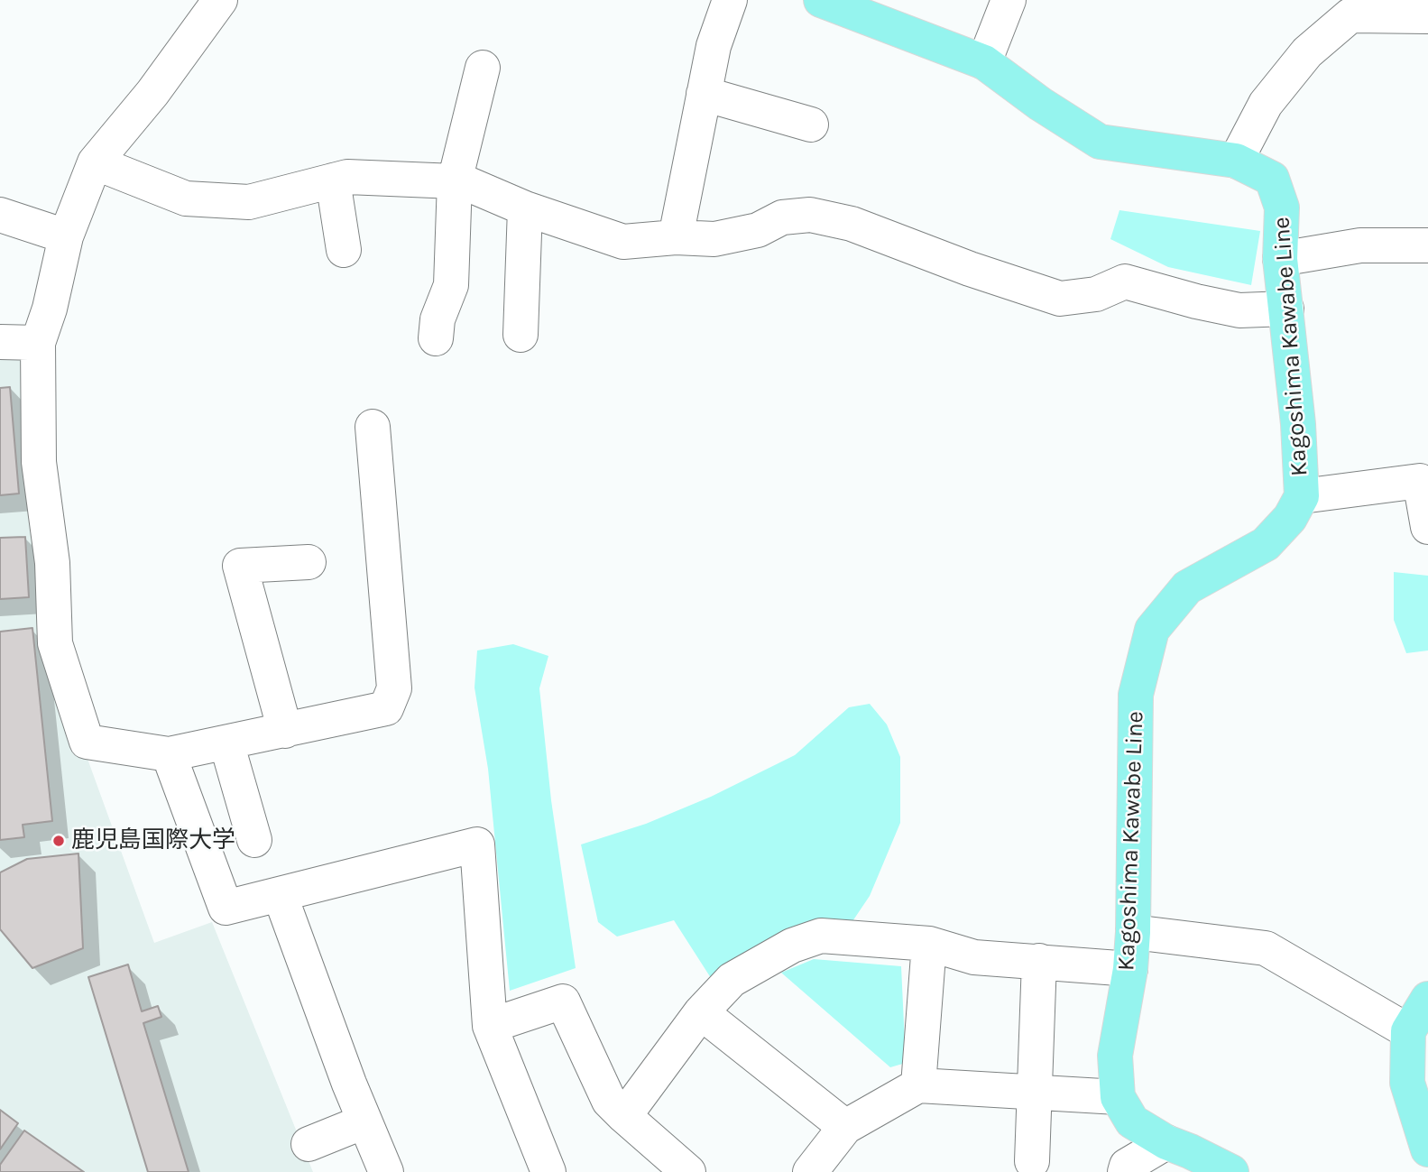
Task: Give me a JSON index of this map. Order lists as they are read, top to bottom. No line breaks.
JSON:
{"streets":{"main road":["Kagoshima Kawabe Line"]},"places":["鹿児島国際大学"]}
